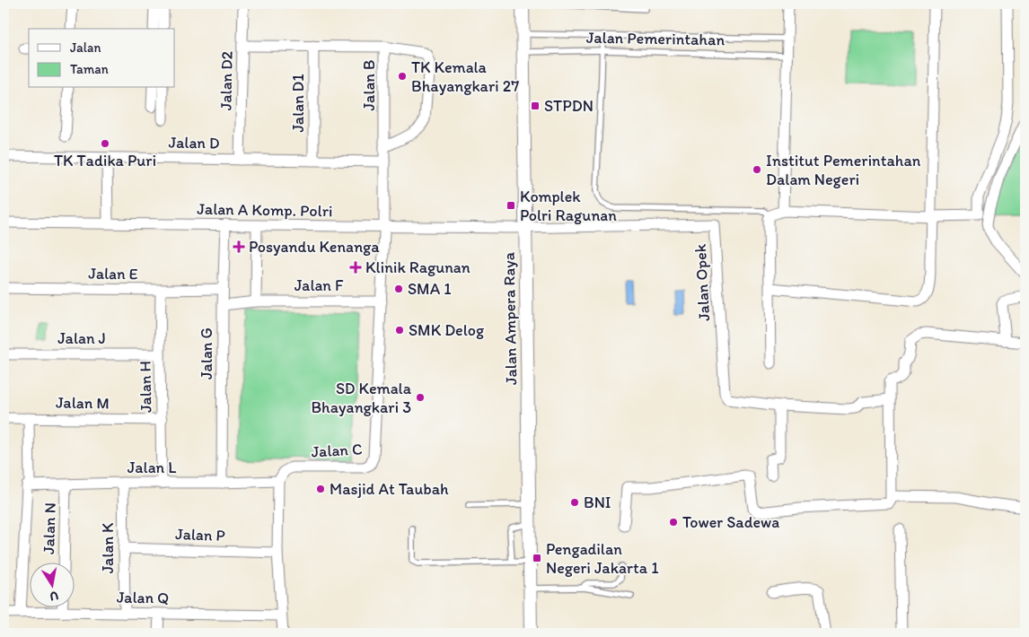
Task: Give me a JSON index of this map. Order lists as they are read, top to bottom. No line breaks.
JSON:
{"streets":{"street":["Jalan D2","Jalan B","Jalan D1","Jalan D","Jalan A Komp. Polri","Jalan E","Jalan Opek","Jalan F","Jalan Ampera Raya","Jalan J","Jalan G","Jalan H","Jalan M","Jalan C","Jalan L","Jalan N","Jalan P","Jalan K","Jalan Q"],"lane":["Jalan Pemerintahan"]},"crossings":[["Jalan Pemerintahan","Jalan Ampera Raya"],["Jalan D2","Jalan D"],["Jalan B","Jalan D"],["Jalan B","Jalan A Komp. Polri"],["Jalan B","Jalan C"],["Jalan D1","Jalan D"],["Jalan A Komp. Polri","Jalan Opek"],["Jalan A Komp. Polri","Jalan Ampera Raya"],["Jalan A Komp. Polri","Jalan G"],["Jalan A Komp. Polri","Jalan C"],["Jalan E","Jalan G"],["Jalan E","Jalan H"],["Jalan Opek","Jalan Ampera Raya"],["Jalan F","Jalan G"],["Jalan F","Jalan C"],["Jalan J","Jalan H"],["Jalan G","Jalan L"],["Jalan H","Jalan M"],["Jalan H","Jalan L"],["Jalan C","Jalan L"],["Jalan L","Jalan N"],["Jalan L","Jalan K"],["Jalan P","Jalan K"],["Jalan K","Jalan Q"]],"places":{"other":["TK Kemala Bhayangkari 27","TK Tadika Puri","Institut Pemerintahan Dalam Negeri","SMA 1","SMK Delog","SD Kemala Bhayangkari 3","Masjid At Taubah","BNI","Tower Sadewa"],"transit":["STPDN","Komplek Polri Ragunan","Pengadilan Negeri Jakarta 1"],"health":["Posyandu Kenanga","Klinik Ragunan"]},"legend":["Jalan","Taman"],"north":"bottom"}
